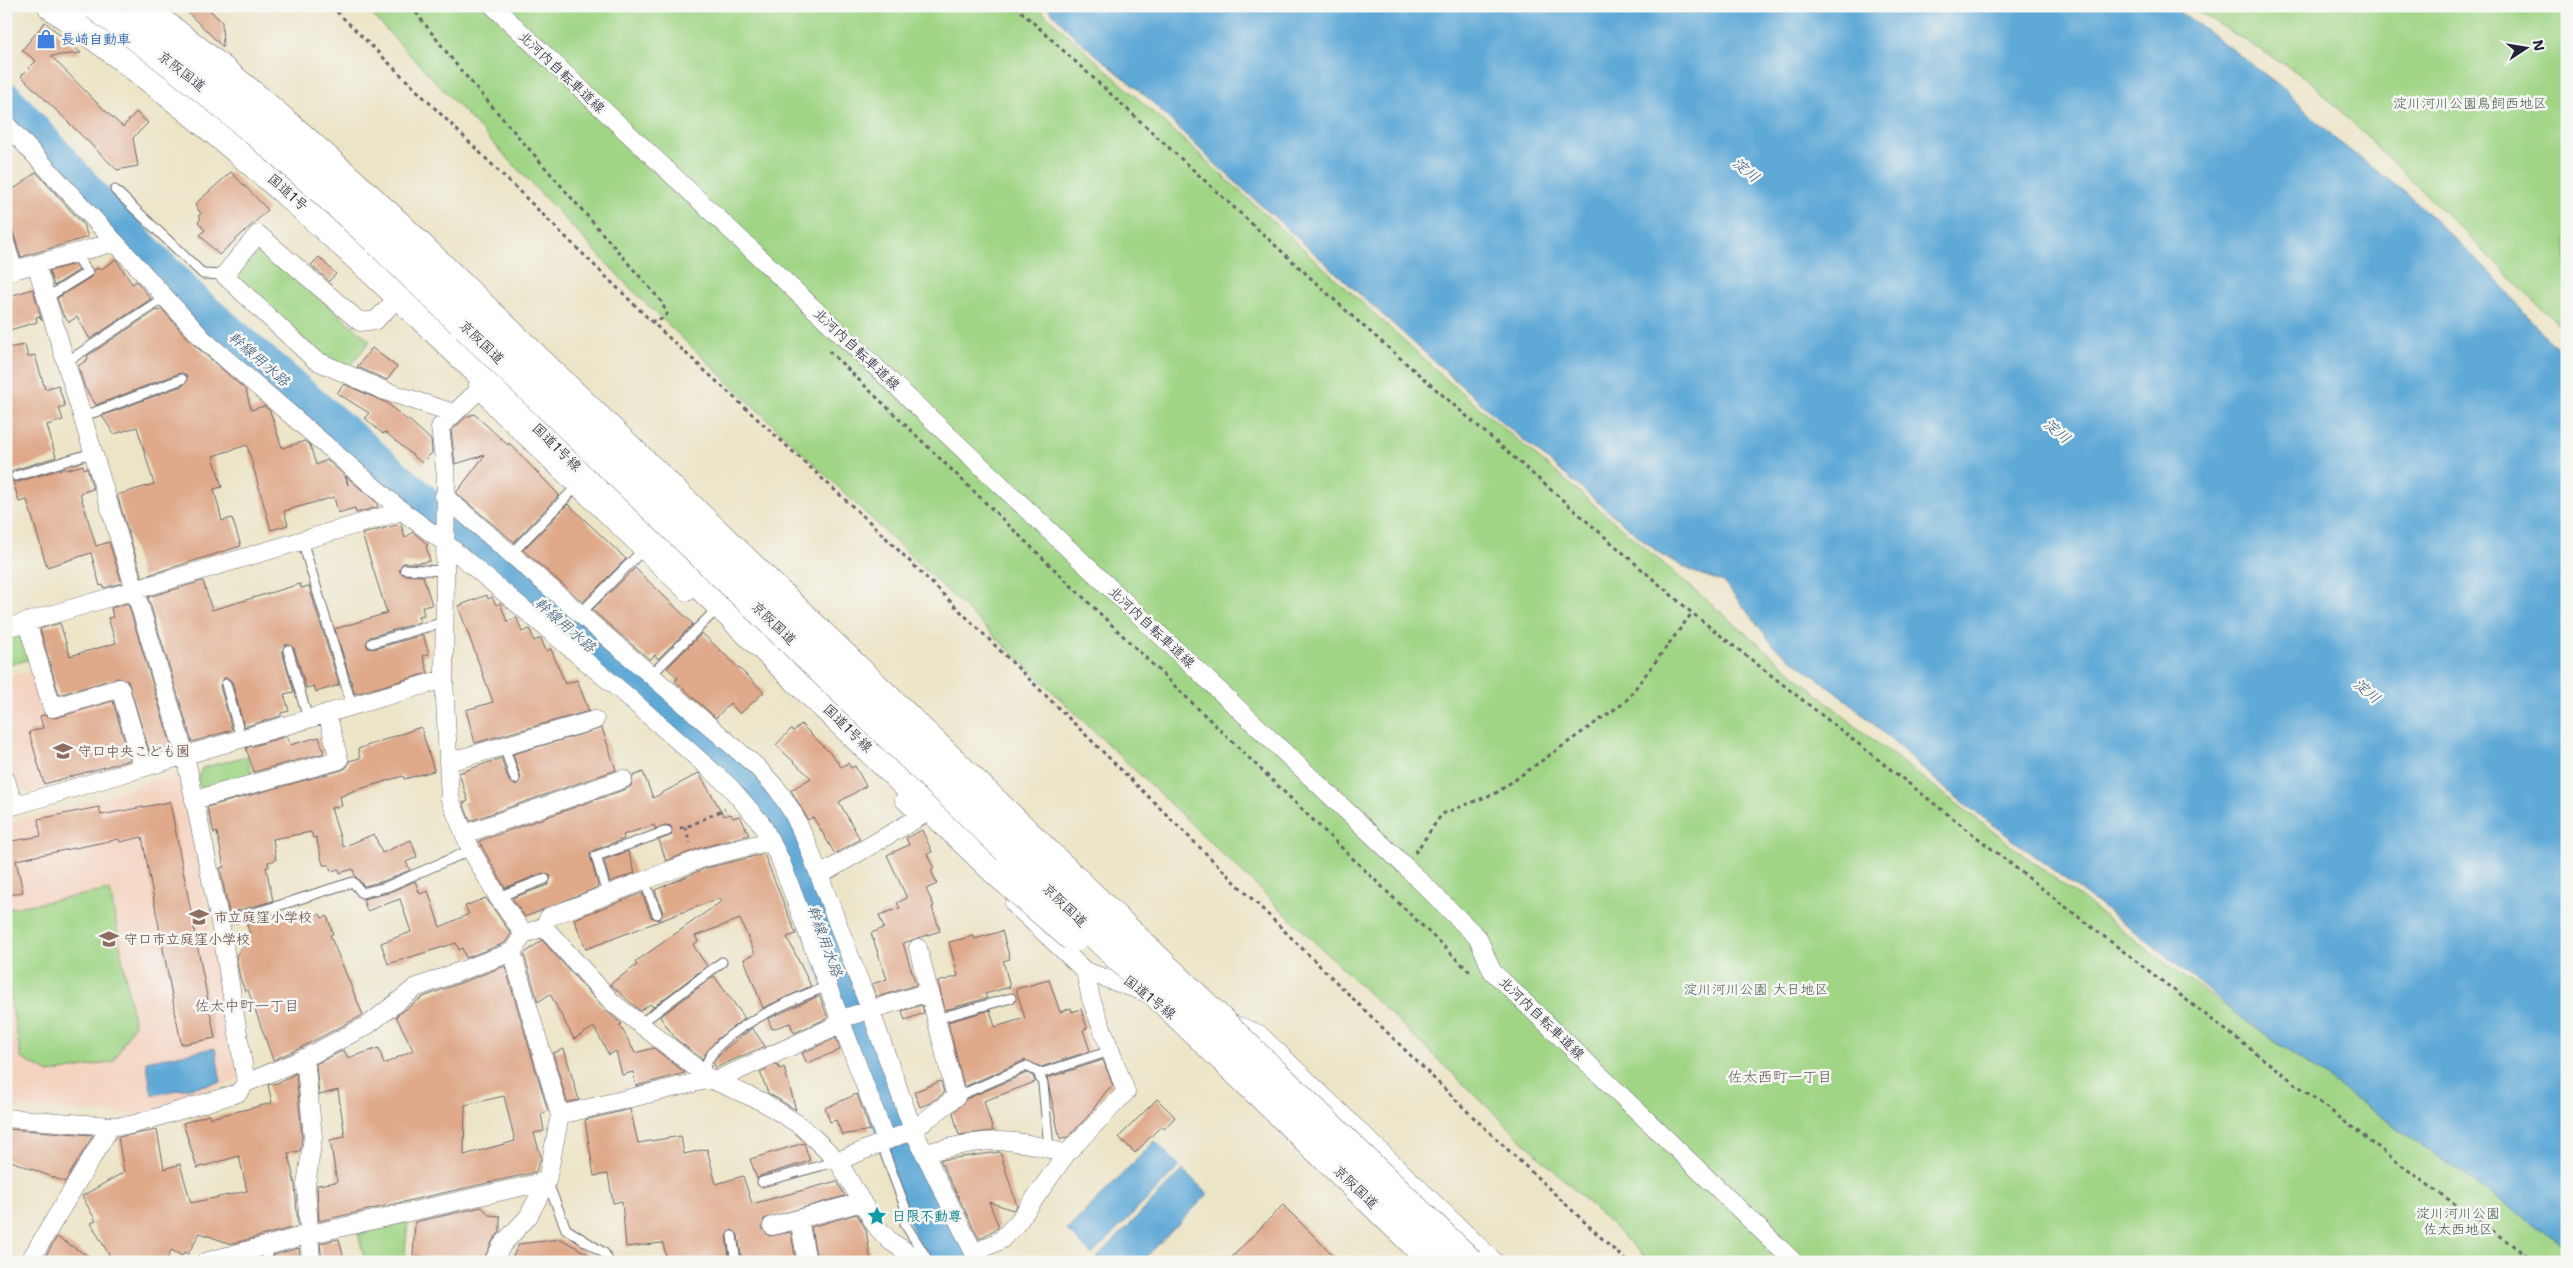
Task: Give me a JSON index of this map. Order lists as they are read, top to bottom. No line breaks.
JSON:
{"streets":{"highway":["京阪国道","国道1号","国道1号線"],"street":["北河内自転車道線"]},"crossings":[["京阪国道","国道1号線"],["国道1号","国道1号線"]],"districts":["佐太中町一丁目","佐太西町一丁目"],"water":["淀川","幹線用水路"],"parks":["淀川河川公園鳥飼西地区","淀川河川公園 大日地区","淀川河川公園 佐太西地区"],"places":{"shop":["長崎自動車"],"school or university":["守口中央こども園","市立庭窪小学校","守口市立庭窪小学校"],"place":["日限不動尊"]},"north":"right"}
